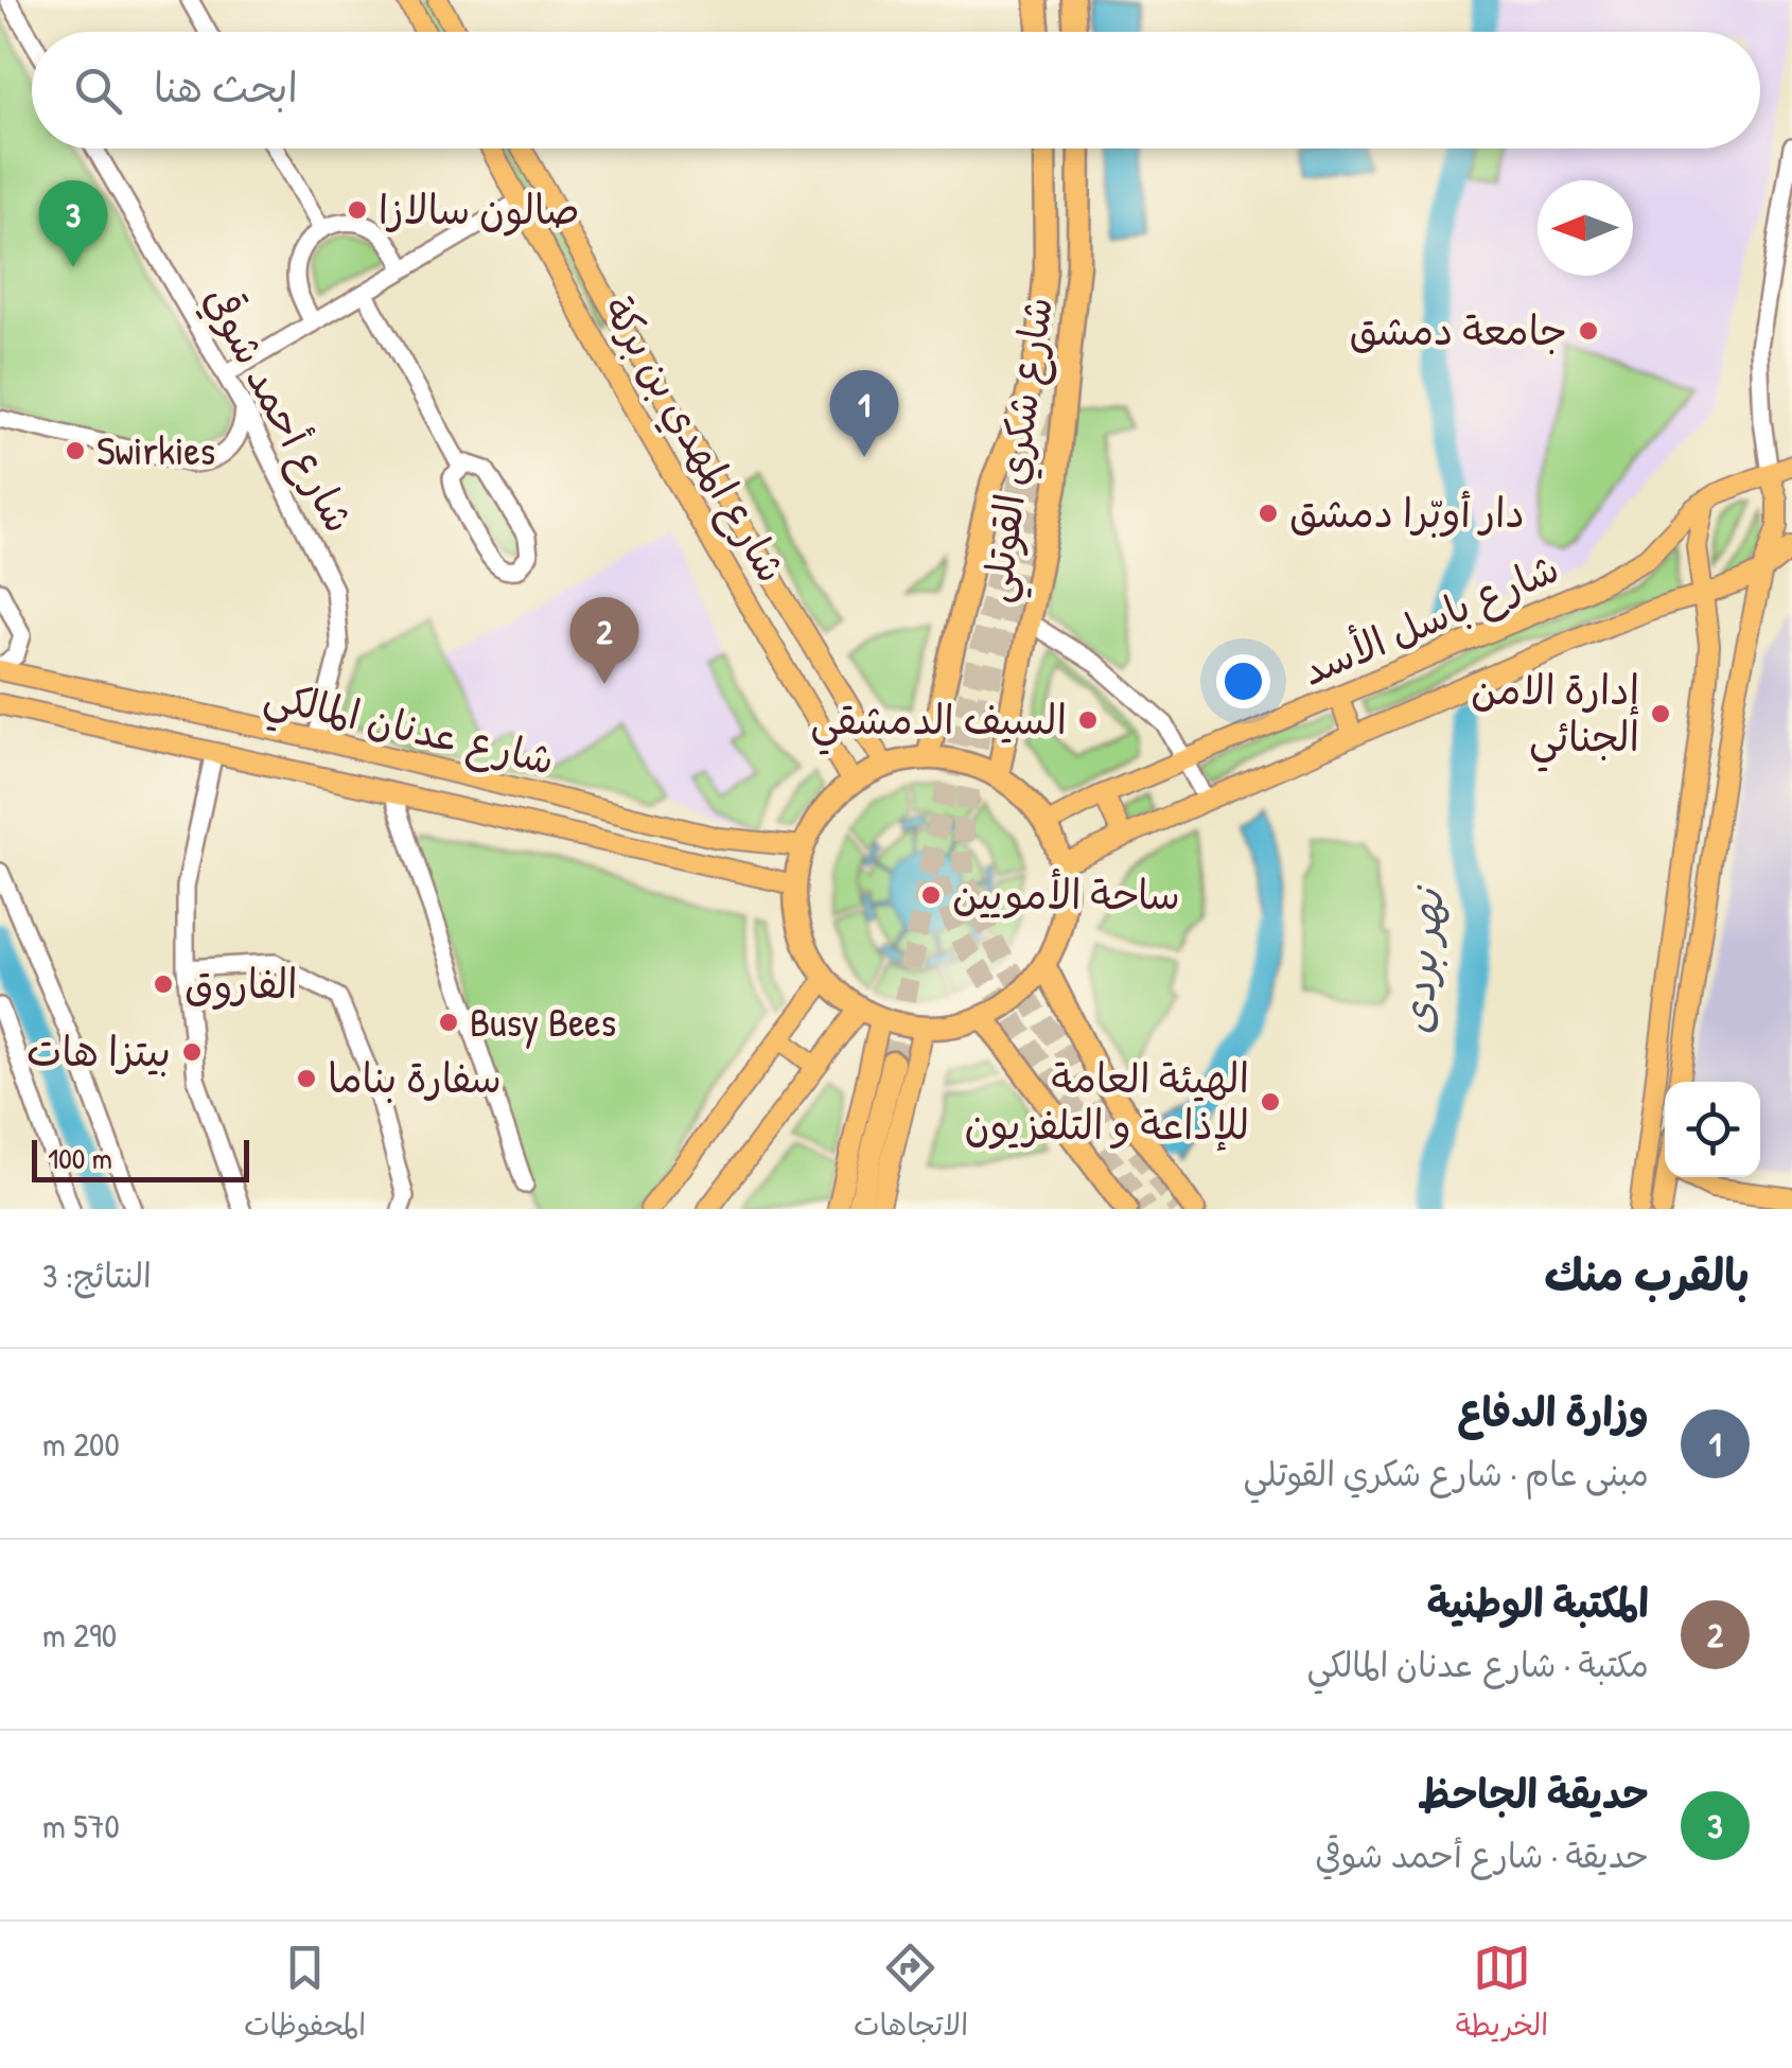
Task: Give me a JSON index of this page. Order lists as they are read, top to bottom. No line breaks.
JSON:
{"streets":{"highway":["شارع شكري القوتلي"],"main road":["شارع المهدي بن بركة","شارع باسل الأسد","شارع عدنان المالكي"],"street":["شارع أحمد شوقي"]},"crossings":[["شارع أحمد شوقي","شارع عدنان المالكي"],["شارع المهدي بن بركة","شارع شكري القوتلي"],["شارع المهدي بن بركة","شارع باسل الأسد"],["شارع المهدي بن بركة","شارع عدنان المالكي"],["شارع شكري القوتلي","شارع باسل الأسد"],["شارع شكري القوتلي","شارع عدنان المالكي"],["شارع باسل الأسد","شارع عدنان المالكي"]],"water":["نهر بردى"],"places":["صالون سالازا","جامعة دمشق","Swirkies","دار أوبّرا دمشق","إدارة الامن الجنائي","السيف الدمشقي","ساحة الأمويين","الفاروق","Busy Bees","بیتزا هات","سفارة بناما","الهيئة العامة للإذاعة و التلفزيون"],"scale_bar":"100 m","north":"left","page":{"search":"ابحث هنا","pins":["3","1","2"],"scale":"100 m","heading":["بالقرب منك","النتائج: 3"],"list":[{"mark":"1","name":"وزارة الدفاع","note":"مبنى عام · شارع شكري القوتلي","value":"200 m"},{"mark":"2","name":"المكتبة الوطنية","note":"مكتبة · شارع عدنان المالكي","value":"290 m"},{"mark":"3","name":"حديقة الجاحظ","note":"حديقة · شارع أحمد شوقي","value":"570 m"}],"nav":["الخريطة","الاتجاهات","المحفوظات"]}}
